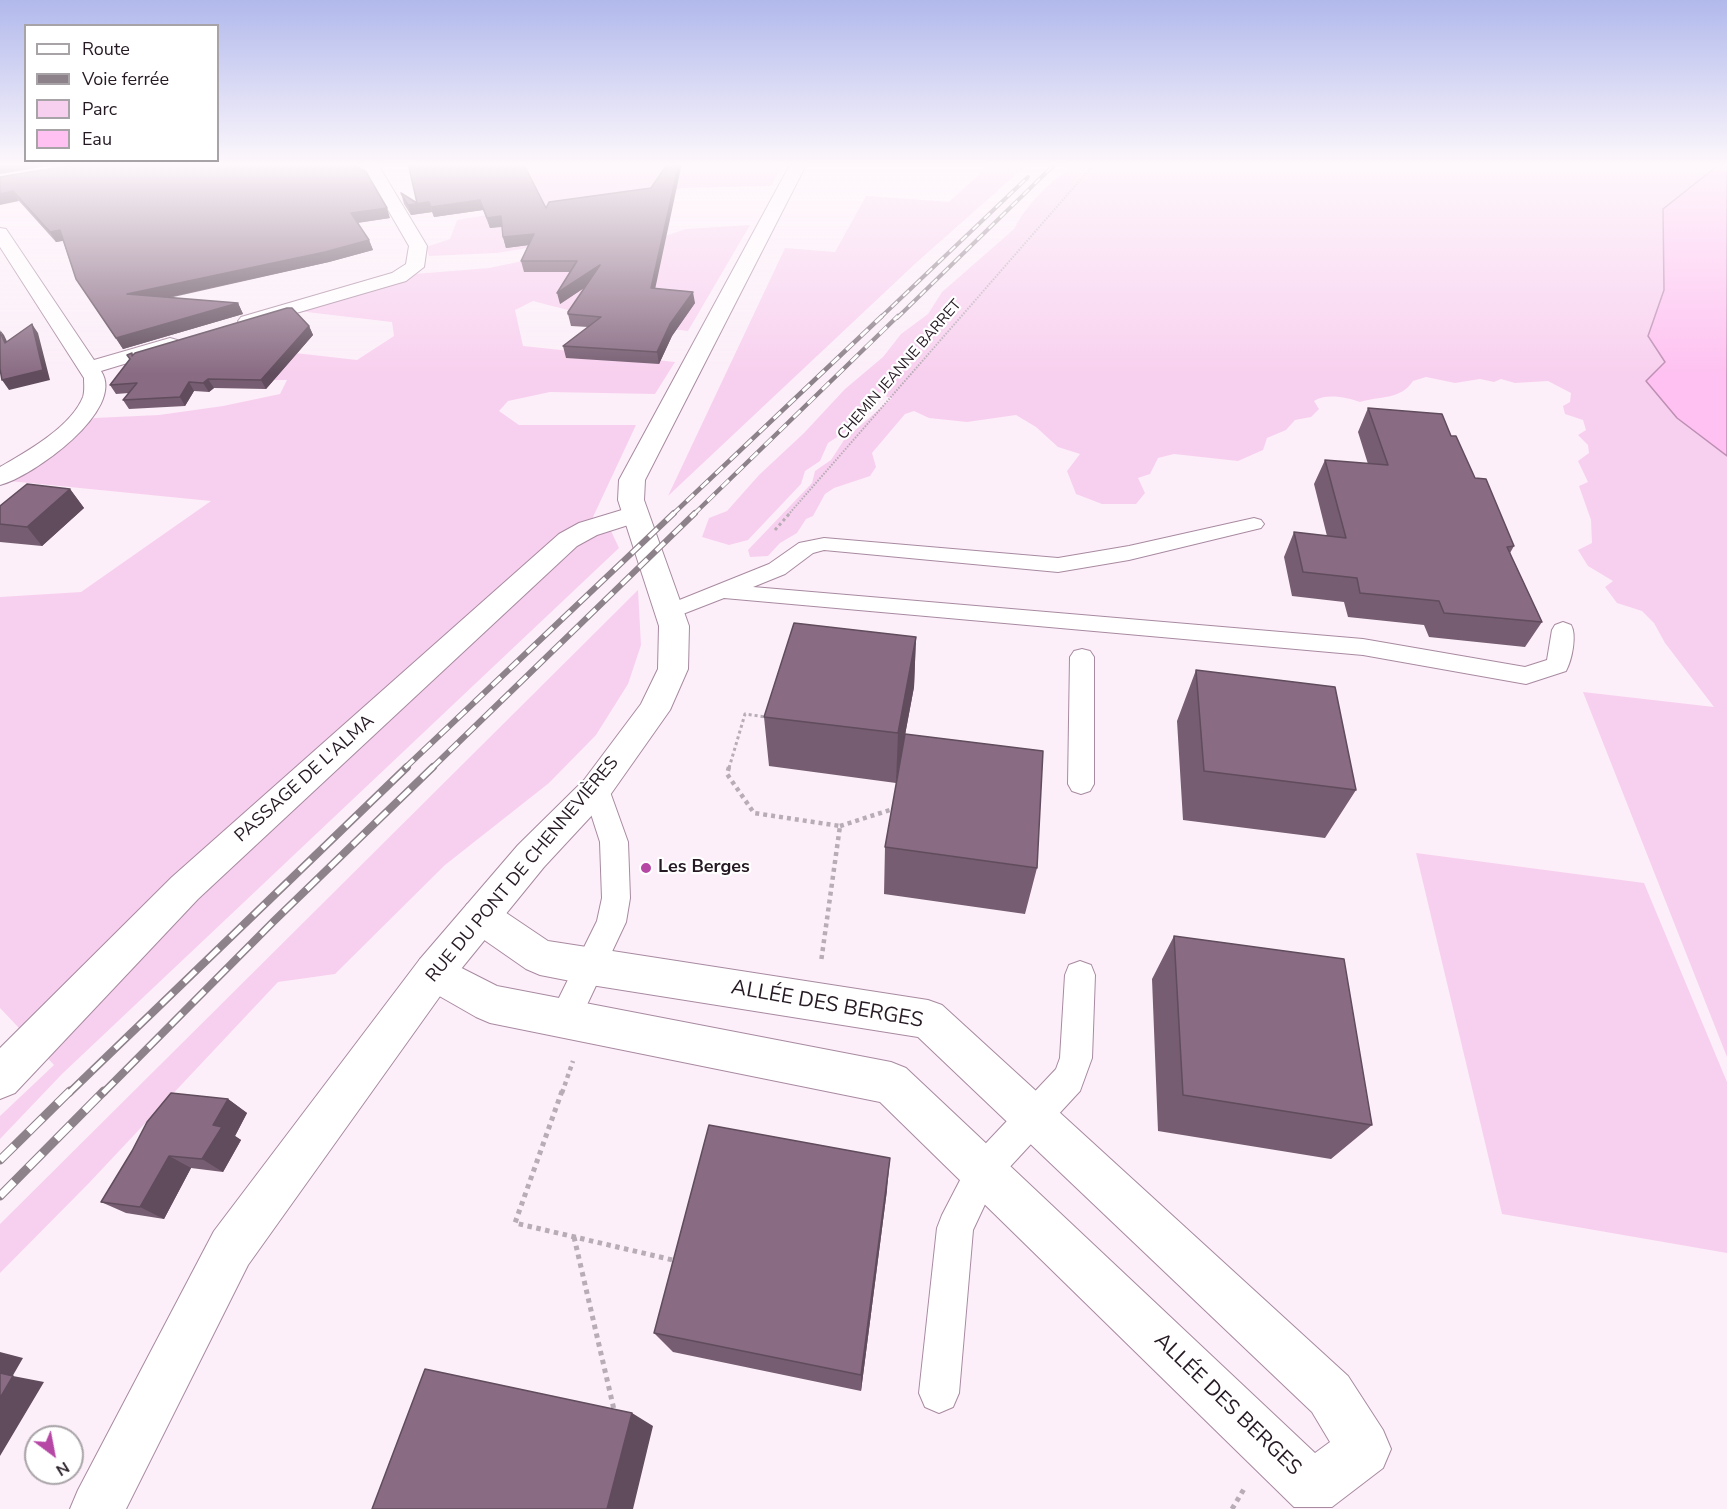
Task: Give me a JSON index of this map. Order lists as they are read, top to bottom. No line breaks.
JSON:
{"streets":{"street":["PASSAGE DE L'ALMA","RUE DU PONT DE CHENNEVIÈRES","ALLÉE DES BERGES"],"path":["CHEMIN JEANNE BARRET"]},"crossings":[["PASSAGE DE L'ALMA","RUE DU PONT DE CHENNEVIÈRES"],["RUE DU PONT DE CHENNEVIÈRES","ALLÉE DES BERGES"]],"places":["Les Berges"],"legend":["Route","Voie ferrée","Parc","Eau"],"north":"bottom right"}
